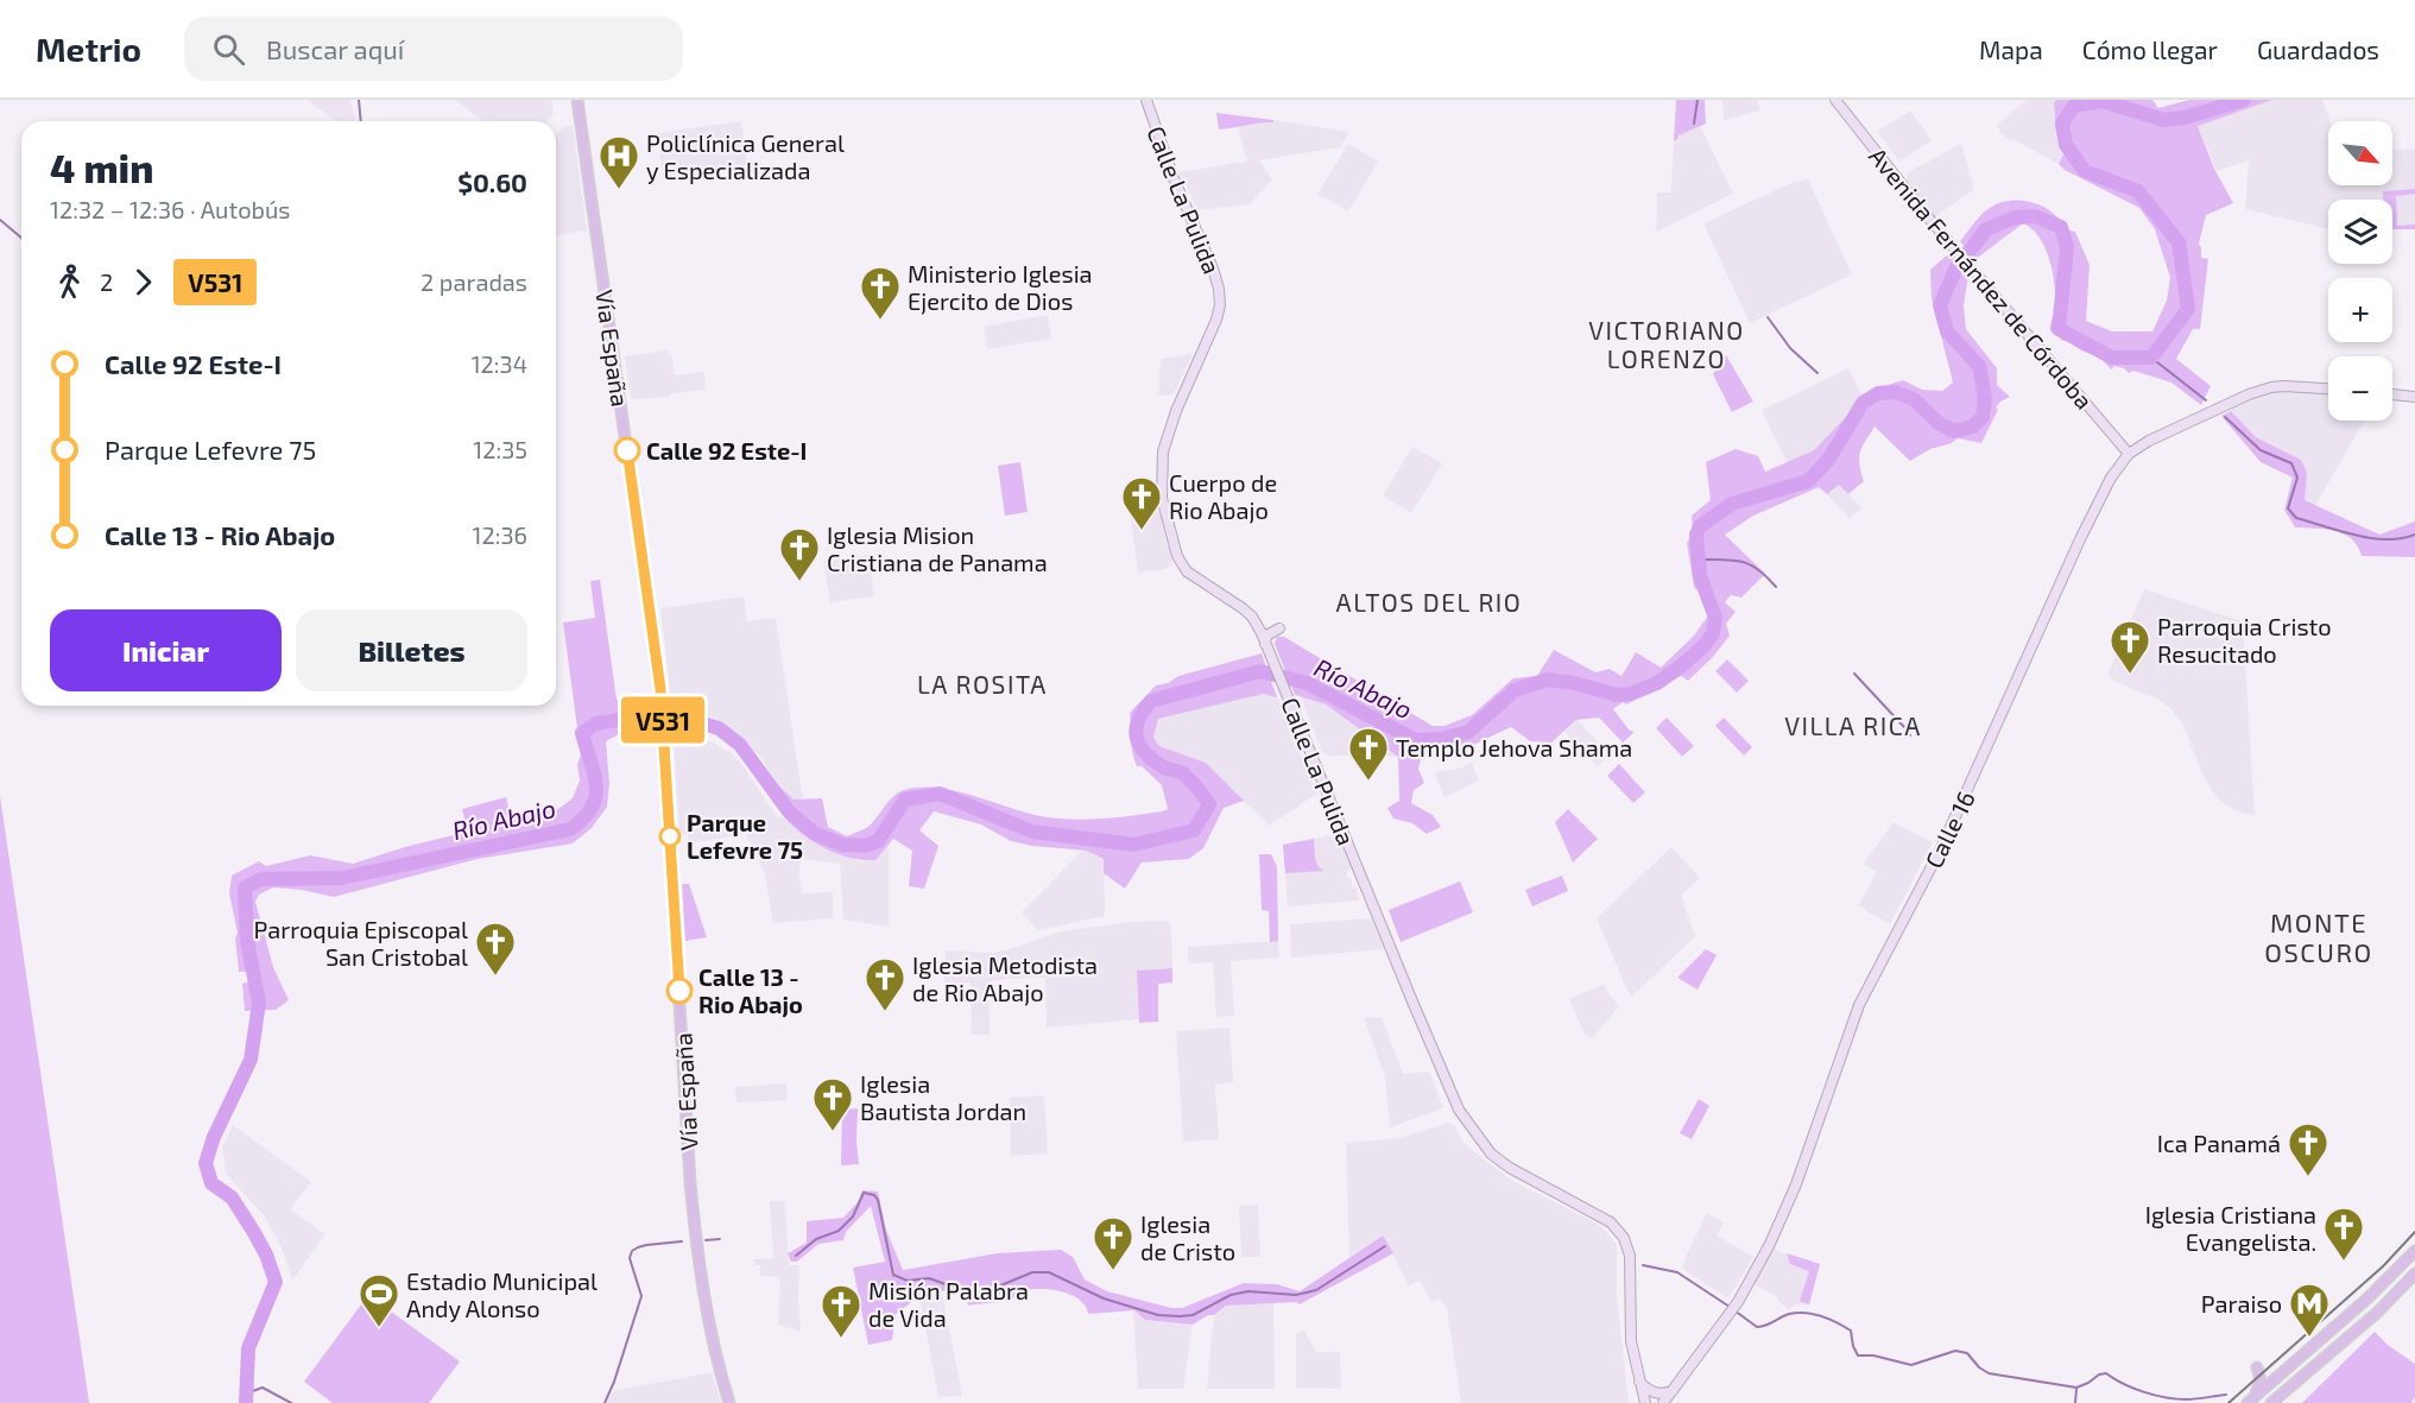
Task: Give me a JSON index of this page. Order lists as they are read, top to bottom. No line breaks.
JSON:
{"streets":{"main road":["Calle La Pulida","Avenida Fernández de Córdoba","Vía España","Calle 16"]},"crossings":[["Avenida Fernández de Córdoba","Calle 16"]],"districts":["VICTORIANO LORENZO","ALTOS DEL RIO","LA ROSITA","VILLA RICA","MONTE OSCURO"],"water":["Río Abajo"],"places":{"hospital":["Policlínica General y Especializada"],"church":["Ministerio Iglesia Ejercito de Dios","Cuerpo de Rio Abajo","Iglesia Mision Cristiana de Panama","Parroquia Cristo Resucitado","Templo Jehova Shama","Parroquia Episcopal San Cristobal","Iglesia Metodista de Rio Abajo","Iglesia Bautista Jordan","Ica Panamá","Iglesia Cristiana Evangelista.","Iglesia de Cristo","Misión Palabra de Vida"],"other":["Calle 92 Este-I","Parque Lefevre 75","Calle 13 - Rio Abajo"],"sports":["Estadio Municipal Andy Alonso"],"metro station":["Paraiso"]},"lines":["bus line V531"],"north":"bottom right","page":{"header":"Metrio","search":"Buscar aquí","nav":["Mapa","Cómo llegar","Guardados"],"on_map":"V531","map_buttons":["+","−"],"heading":["4 min","12:32 – 12:36 · Autobús","$0.60"],"legs":["2","V531","2 paradas"],"list":[{"name":"Calle 92 Este-I","value":"12:34"},{"name":"Parque Lefevre 75","value":"12:35"},{"name":"Calle 13 - Rio Abajo","value":"12:36"}],"buttons":["Iniciar","Billetes"]}}
